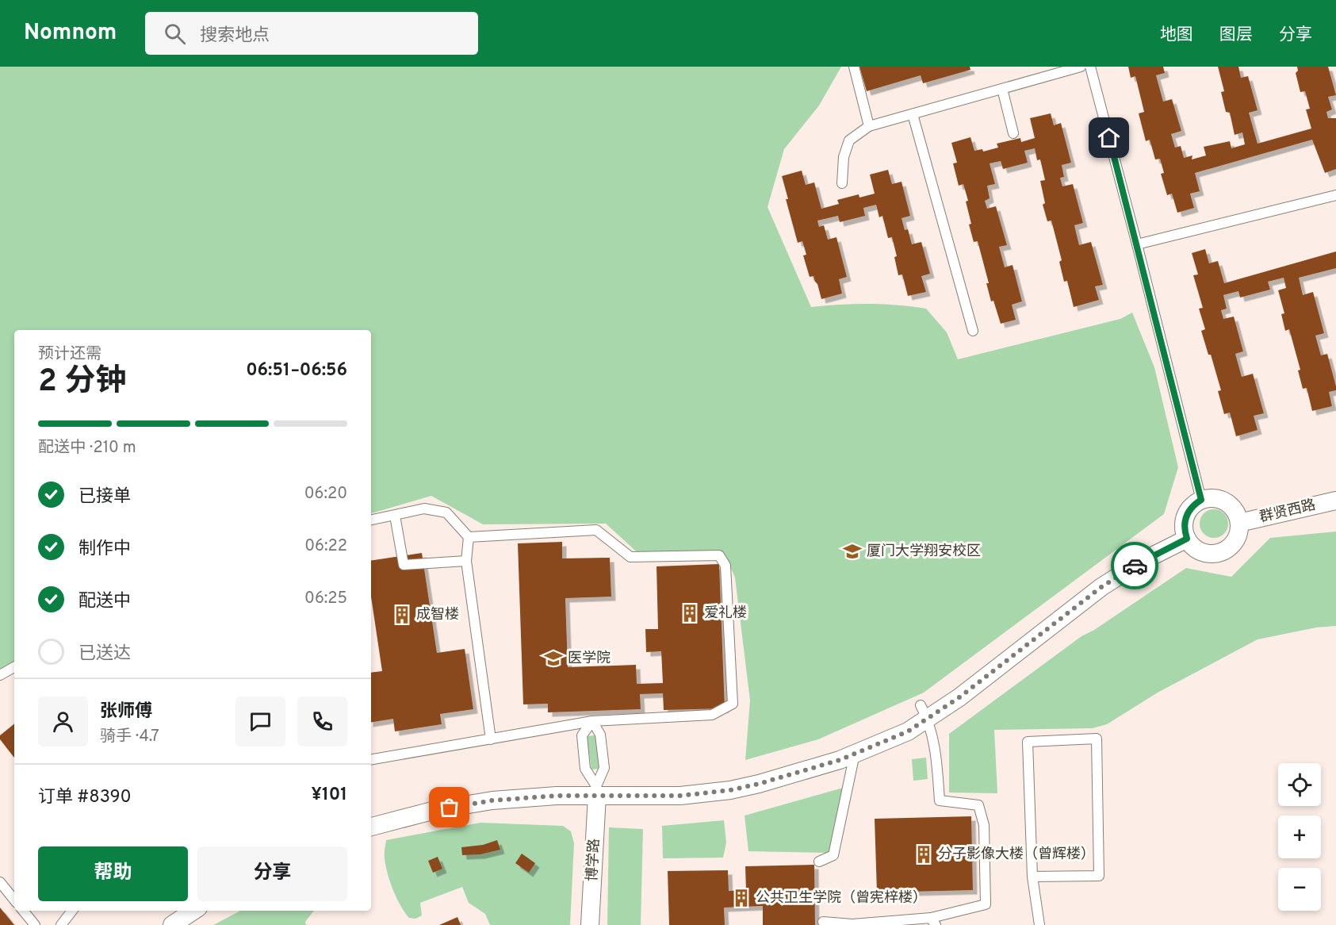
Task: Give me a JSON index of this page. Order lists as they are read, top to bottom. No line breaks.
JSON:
{"streets":{"street":["群贤西路","博学路"]},"places":{"school or university":["厦门大学翔安校区","医学院"],"building":["爱礼楼","成智楼","分子影像大楼（曾辉楼）","公共卫生学院（曾宪梓楼）"]},"page":{"header":"Nomnom","search":"搜索地点","nav":["地图","图层","分享"],"heading":["2 分钟","预计还需","06:51–06:56"],"panel":["张师傅","骑手 · 4.7","订单 #8390","¥101"],"bar":"配送中 · 210 m","list":[["已接单","06:20"],["制作中","06:22"],["配送中","06:25"],"已送达"],"map_buttons":["+","−"],"buttons":["帮助","分享"]}}
